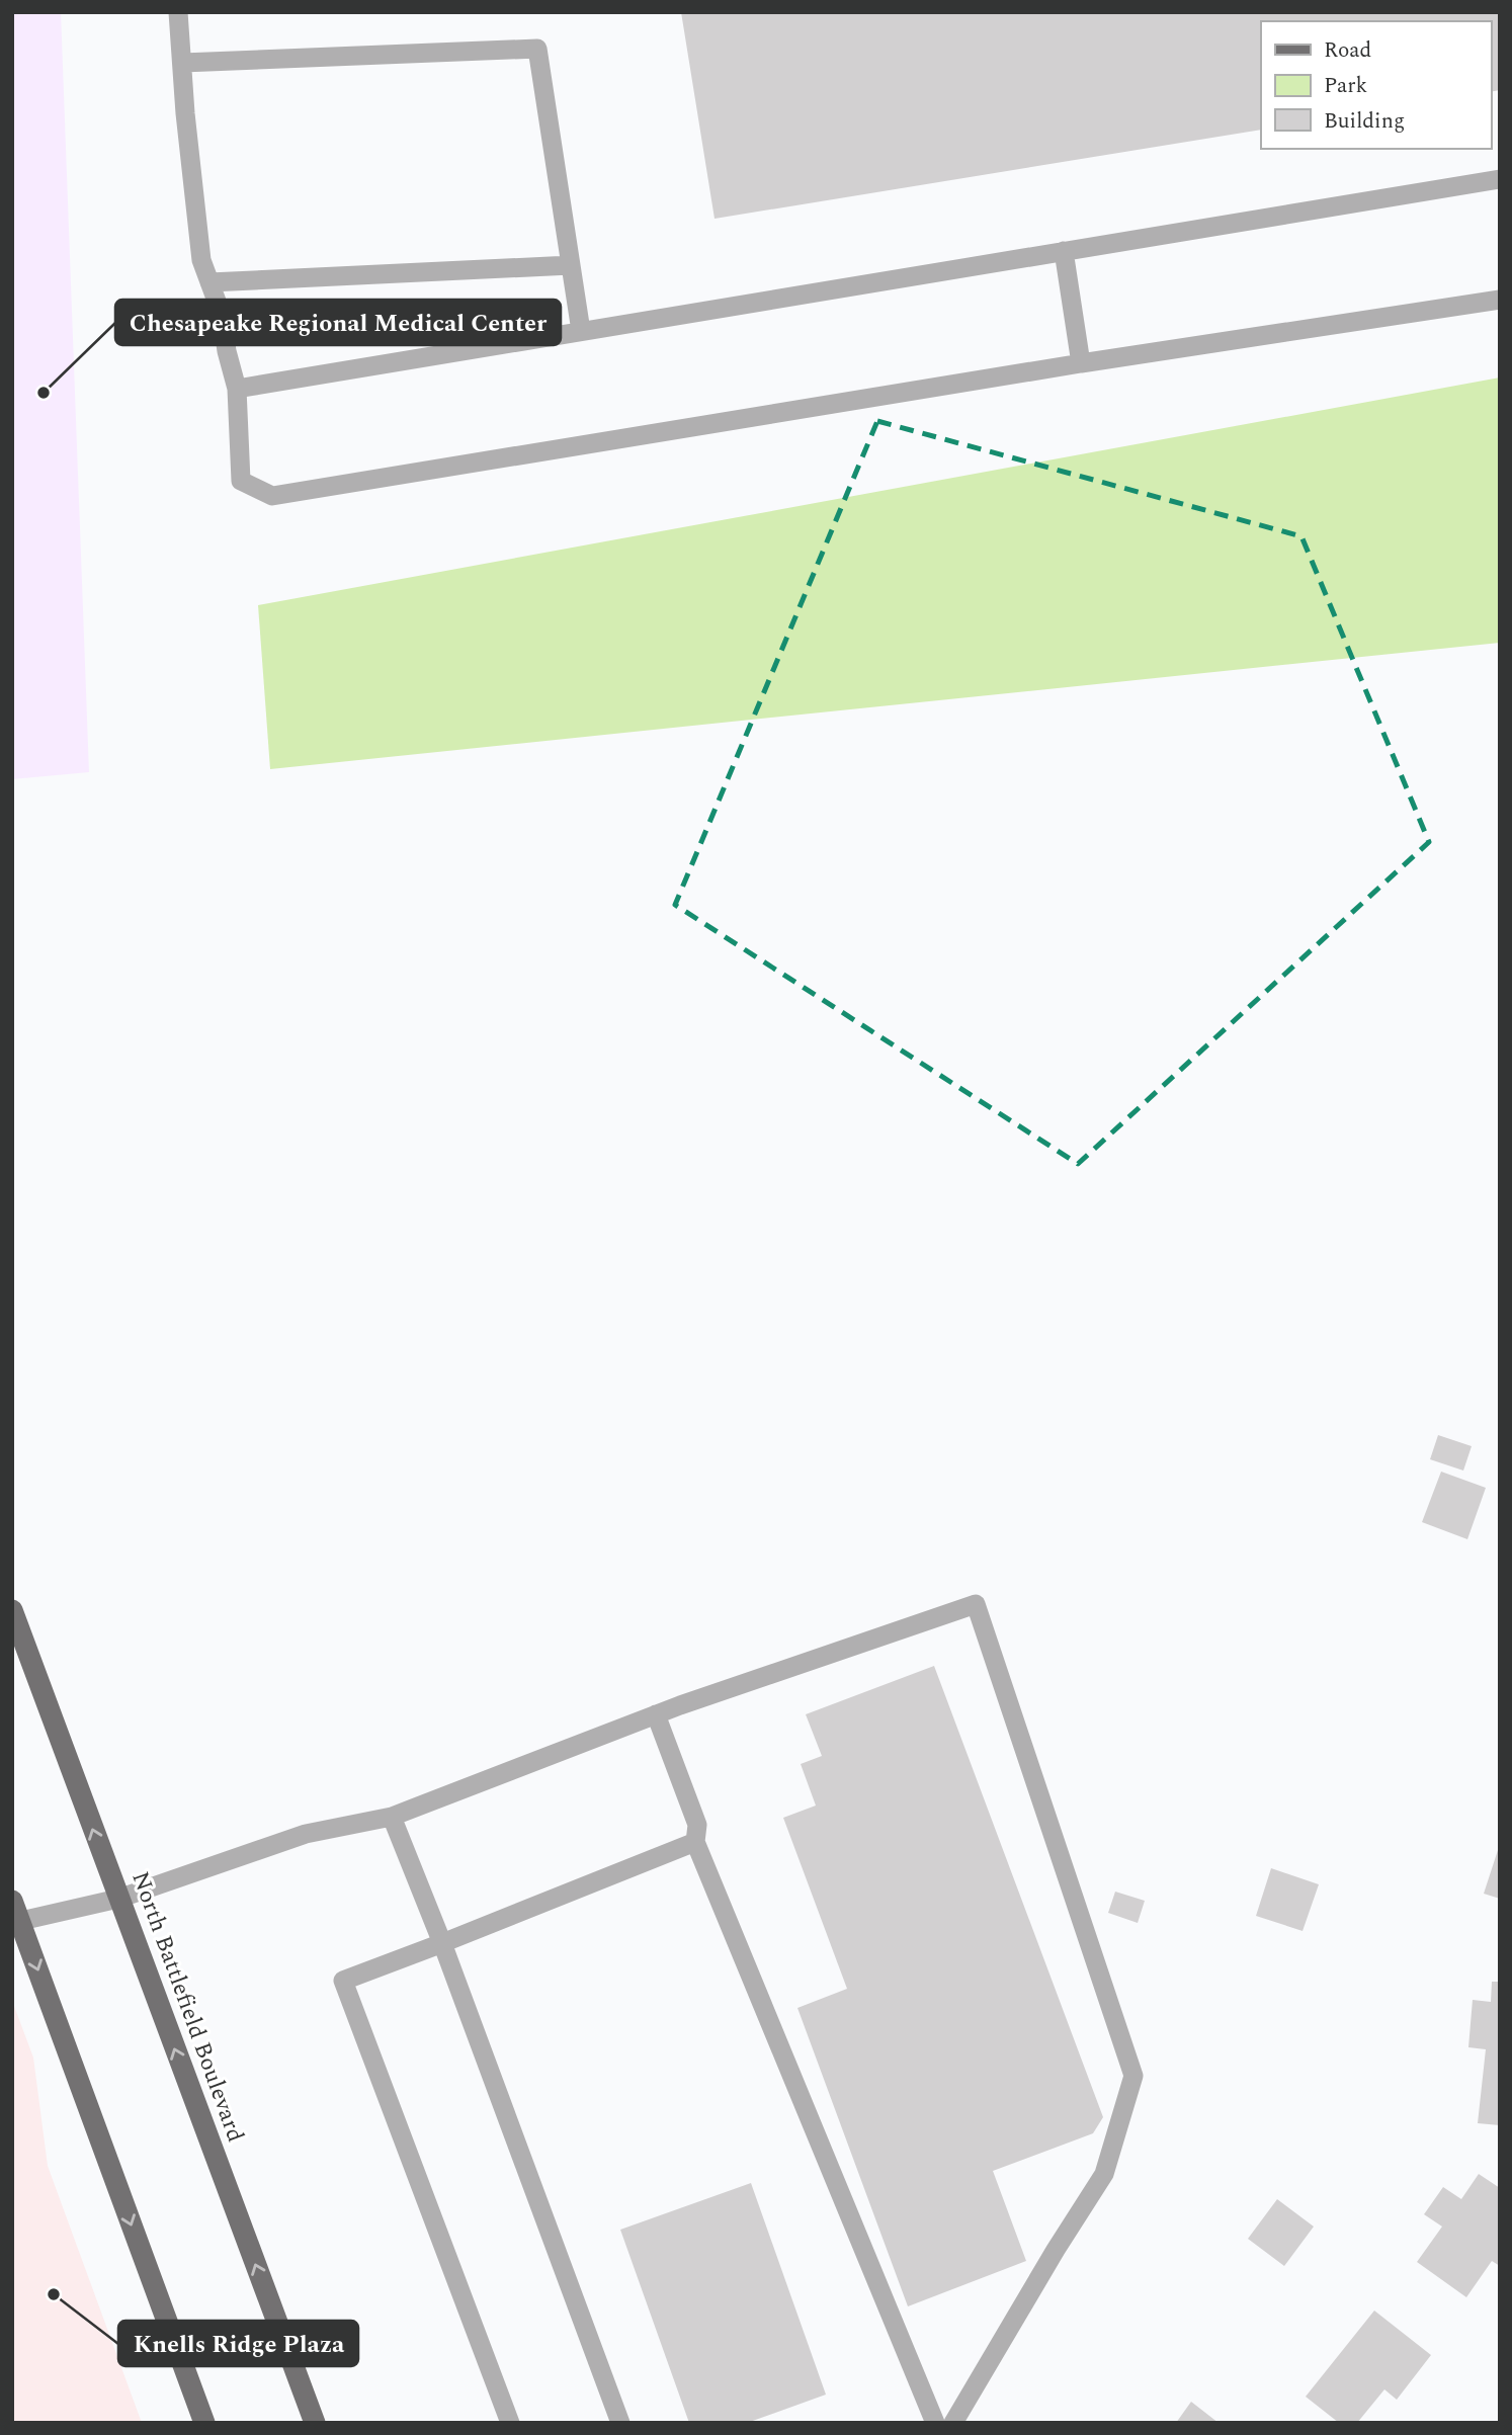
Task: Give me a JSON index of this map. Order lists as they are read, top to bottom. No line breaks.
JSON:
{"streets":{"main road":["North Battlefield Boulevard"]},"places":["Chesapeake Regional Medical Center","Knells Ridge Plaza"],"legend":["Road","Park","Building"]}
